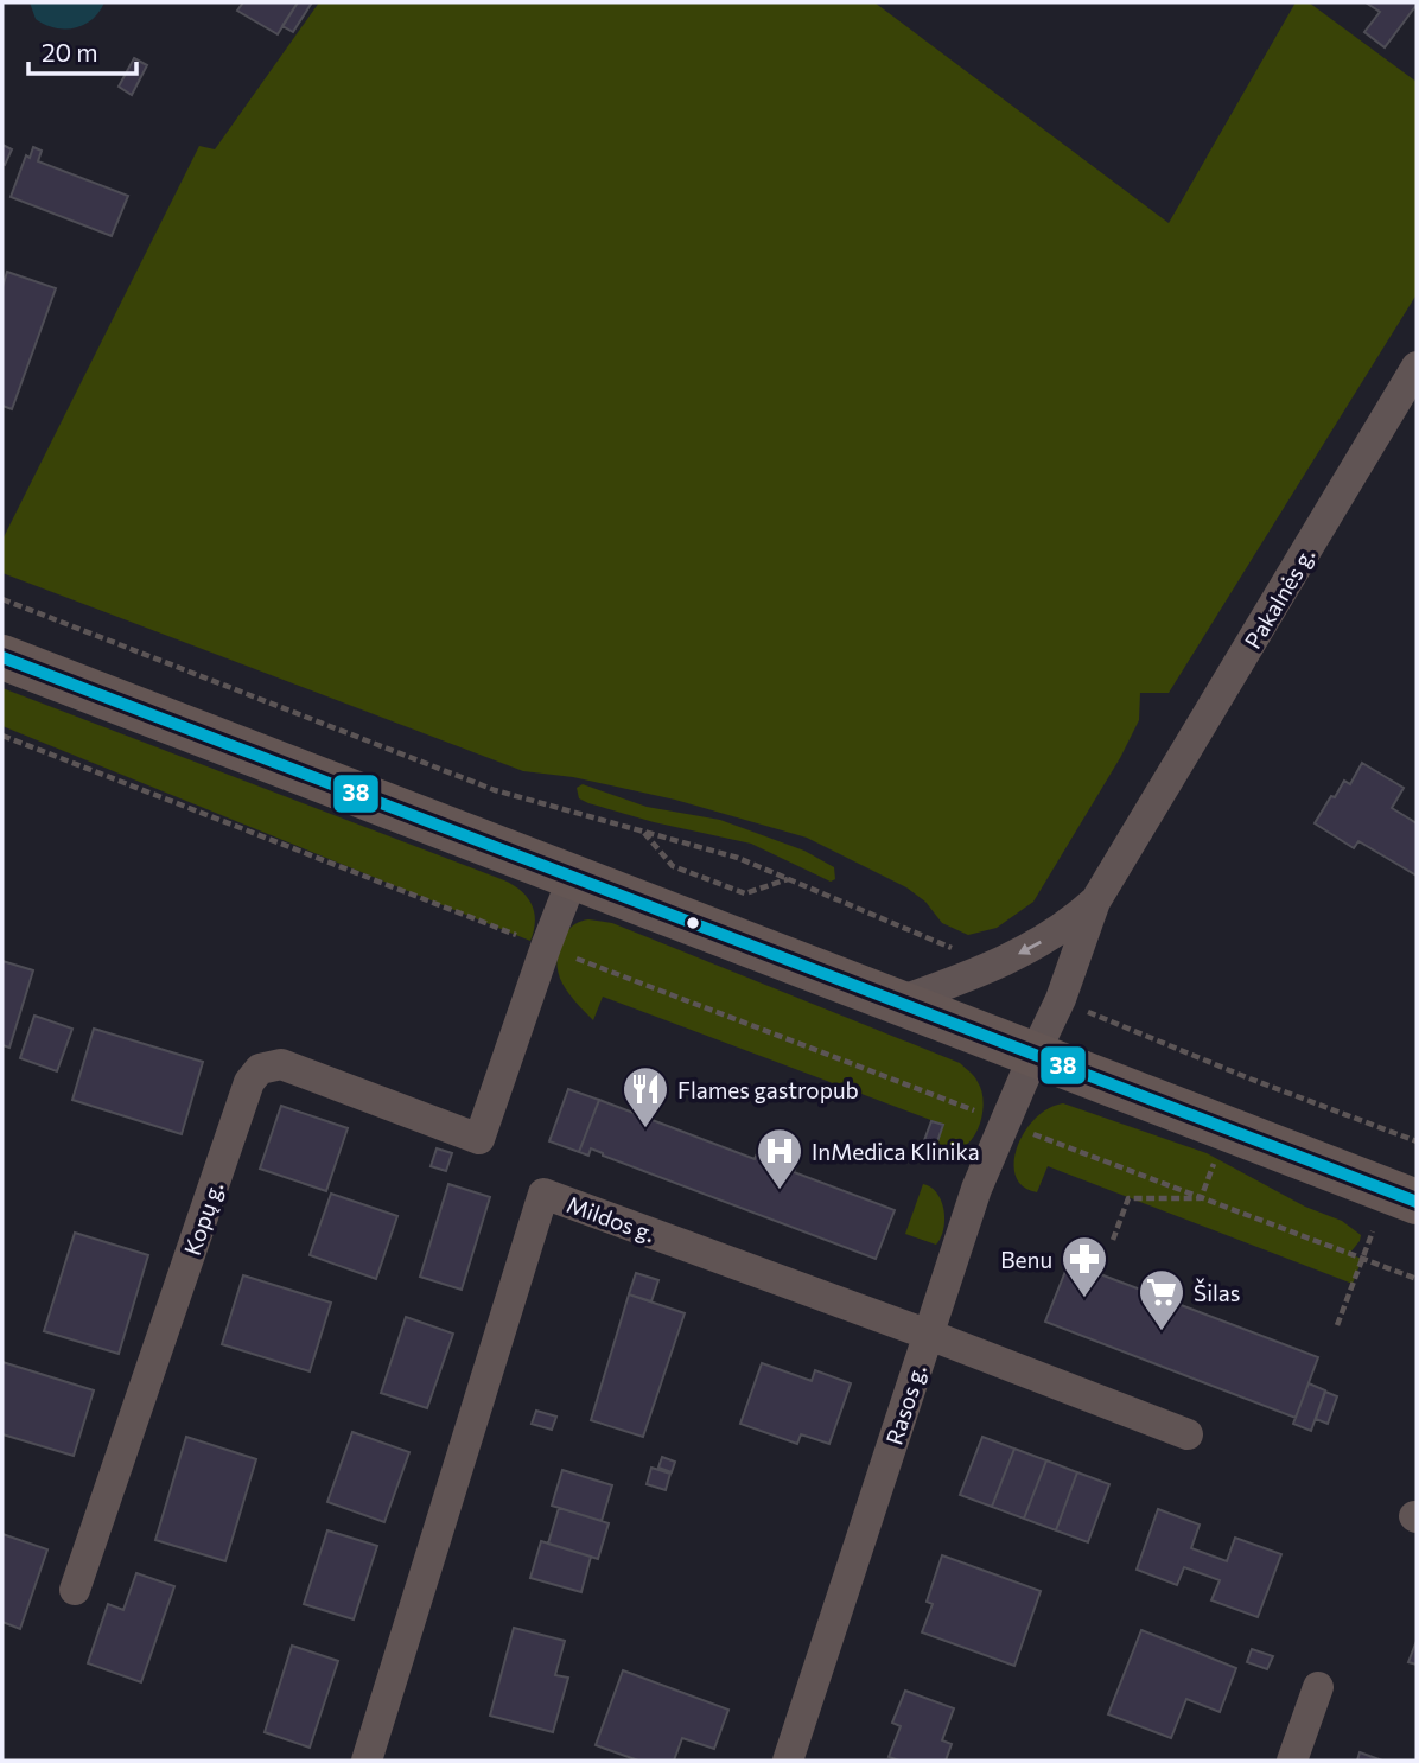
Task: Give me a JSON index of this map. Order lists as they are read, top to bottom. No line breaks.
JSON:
{"streets":{"street":["Pakalnės g.","Kopų g.","Mildos g.","Rasos g."]},"crossings":[["Pakalnės g.","Rasos g."],["Mildos g.","Rasos g."]],"places":{"restaurant":["Flames gastropub"],"hospital":["InMedica Klinika"],"pharmacy":["Benu"],"supermarket":["Šilas"]},"lines":["transit line 38"],"scale_bar":"20 m"}
